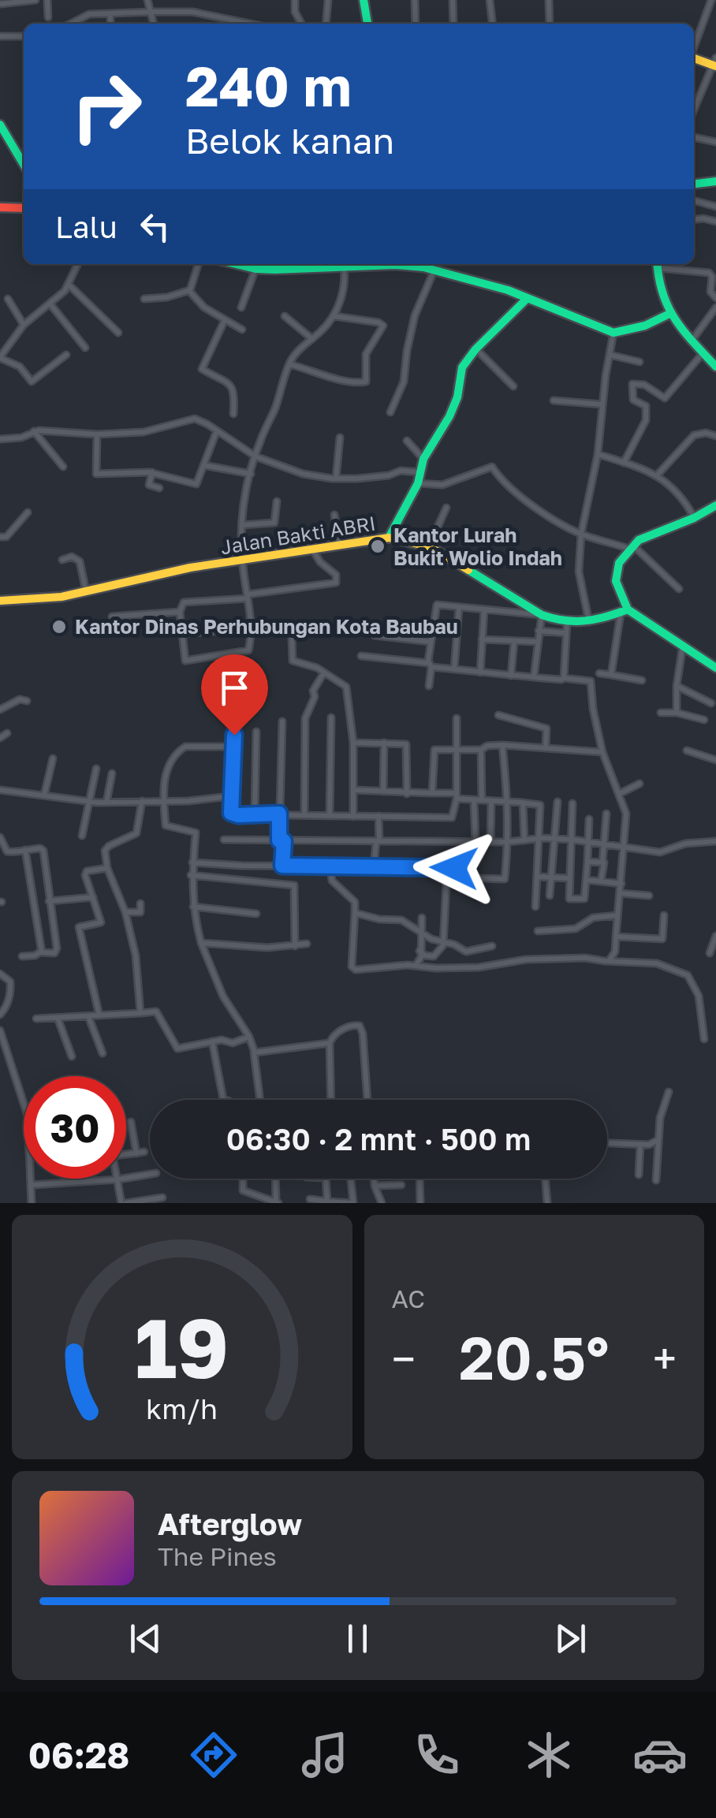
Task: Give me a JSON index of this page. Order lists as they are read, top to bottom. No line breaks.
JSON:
{"streets":{"main road":["Jalan Bakti ABRI"]},"places":["Kantor Lurah Bukit Wolio Indah","Kantor Dinas Perhubungan Kota Baubau"],"page":{"turn":["240 m","Belok kanan"],"then":"Lalu","limit":"30","trip":"06:30 · 2 mnt · 500 m","tile":"AC","heat":["−","20.5°","+"],"song":["Afterglow","The Pines"],"tabs":"06:28","gauge":["19","km/h"]}}
